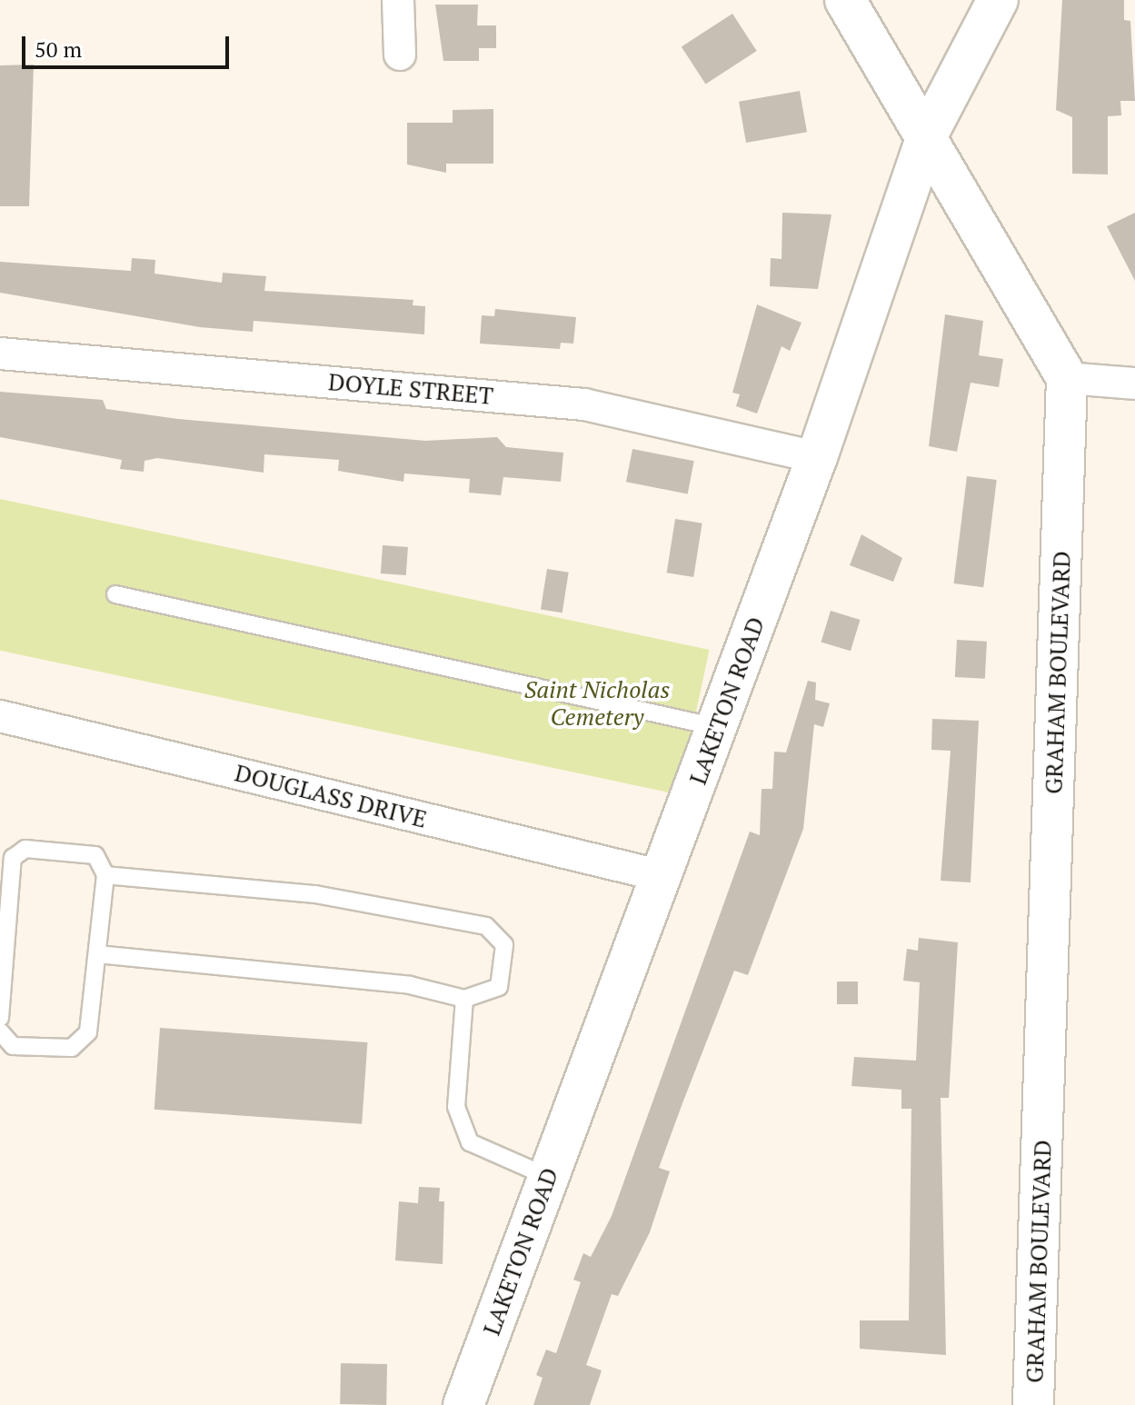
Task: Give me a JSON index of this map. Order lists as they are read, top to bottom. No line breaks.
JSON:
{"streets":{"street":["DOYLE STREET","GRAHAM BOULEVARD","LAKETON ROAD","DOUGLASS DRIVE"]},"crossings":[["DOYLE STREET","LAKETON ROAD"],["LAKETON ROAD","DOUGLASS DRIVE"]],"parks":["Saint Nicholas Cemetery"],"scale_bar":"50 m"}
